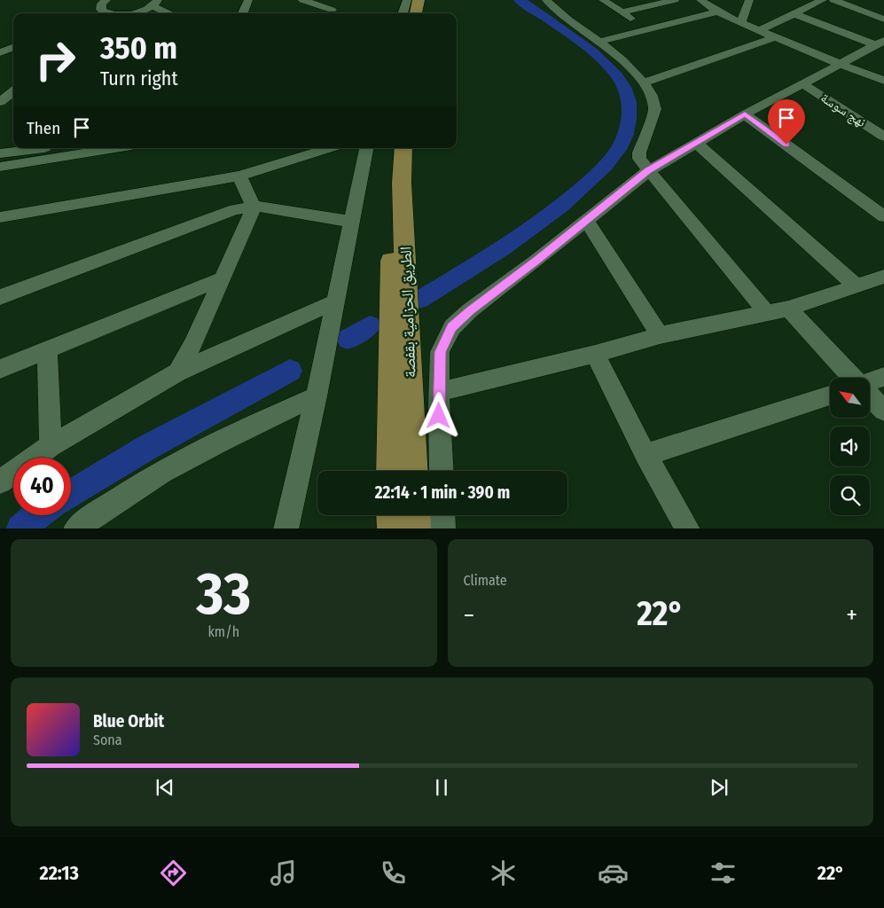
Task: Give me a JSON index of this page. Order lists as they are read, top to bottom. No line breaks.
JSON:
{"streets":{"main road":["الطريق الحزامية بقفصة"],"street":["نهج سوسة"]},"north":"top left","page":{"turn":["350 m","Turn right"],"then":"Then","limit":"40","trip":"22:14 · 1 min · 390 m","tile":[["33","km/h"],"Climate"],"heat":["−","22°","+"],"song":["Blue Orbit","Sona"],"tabs":["22:13","22°"]}}
